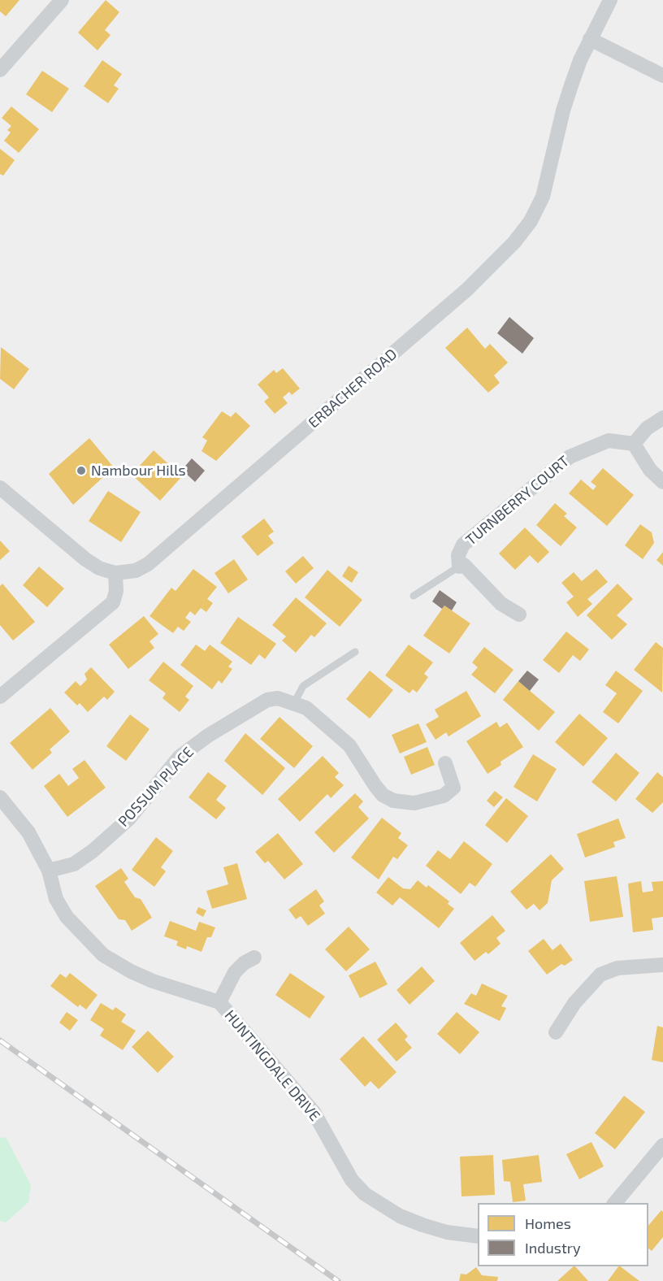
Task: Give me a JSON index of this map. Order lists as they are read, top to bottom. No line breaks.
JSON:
{"streets":{"street":["ERBACHER ROAD","TURNBERRY COURT","POSSUM PLACE","HUNTINGDALE DRIVE"]},"crossings":[["POSSUM PLACE","HUNTINGDALE DRIVE"]],"places":["Nambour Hills"],"legend":["Homes","Industry"]}
